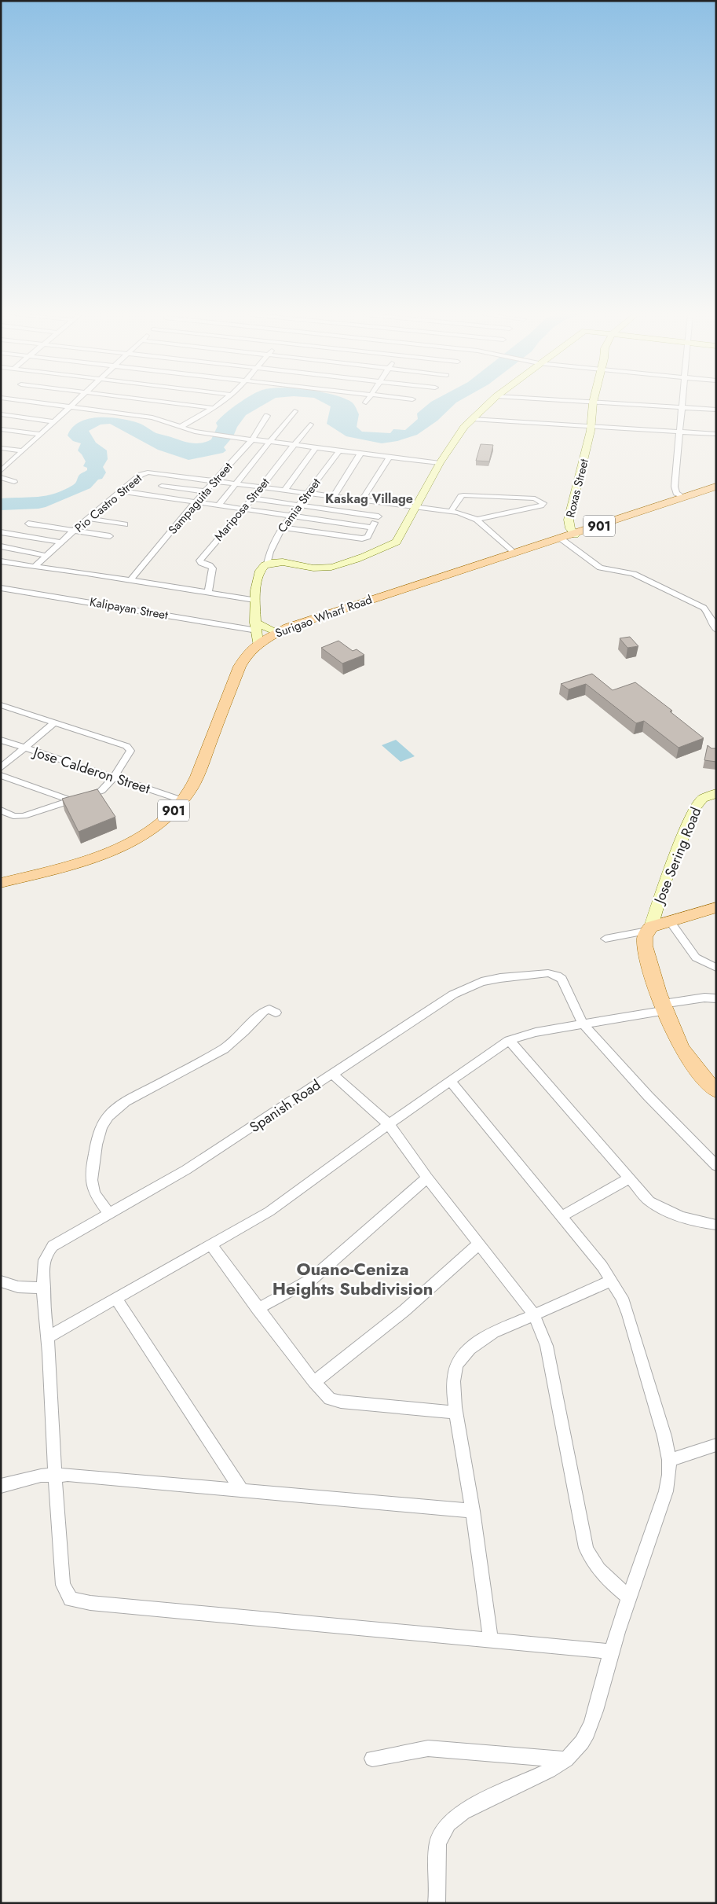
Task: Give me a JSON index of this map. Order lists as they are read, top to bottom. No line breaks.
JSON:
{"streets":{"main road":["901","Surigao Wharf Road"],"street":["Roxas Street","Sampaguita Street","Pio Castro Street","Camia Street","Mariposa Street","Kalipayan Street","Jose Calderon Street","Jose Sering Road","Spanish Road"]},"crossings":[["Roxas Street","Surigao Wharf Road"],["Sampaguita Street","Pio Castro Street"],["Pio Castro Street","Camia Street"],["Pio Castro Street","Mariposa Street"],["901","Surigao Wharf Road"],["Kalipayan Street","Surigao Wharf Road"],["Surigao Wharf Road","Jose Calderon Street"]],"districts":["Kaskag Village","Ouano-Ceniza Heights Subdivision"]}
